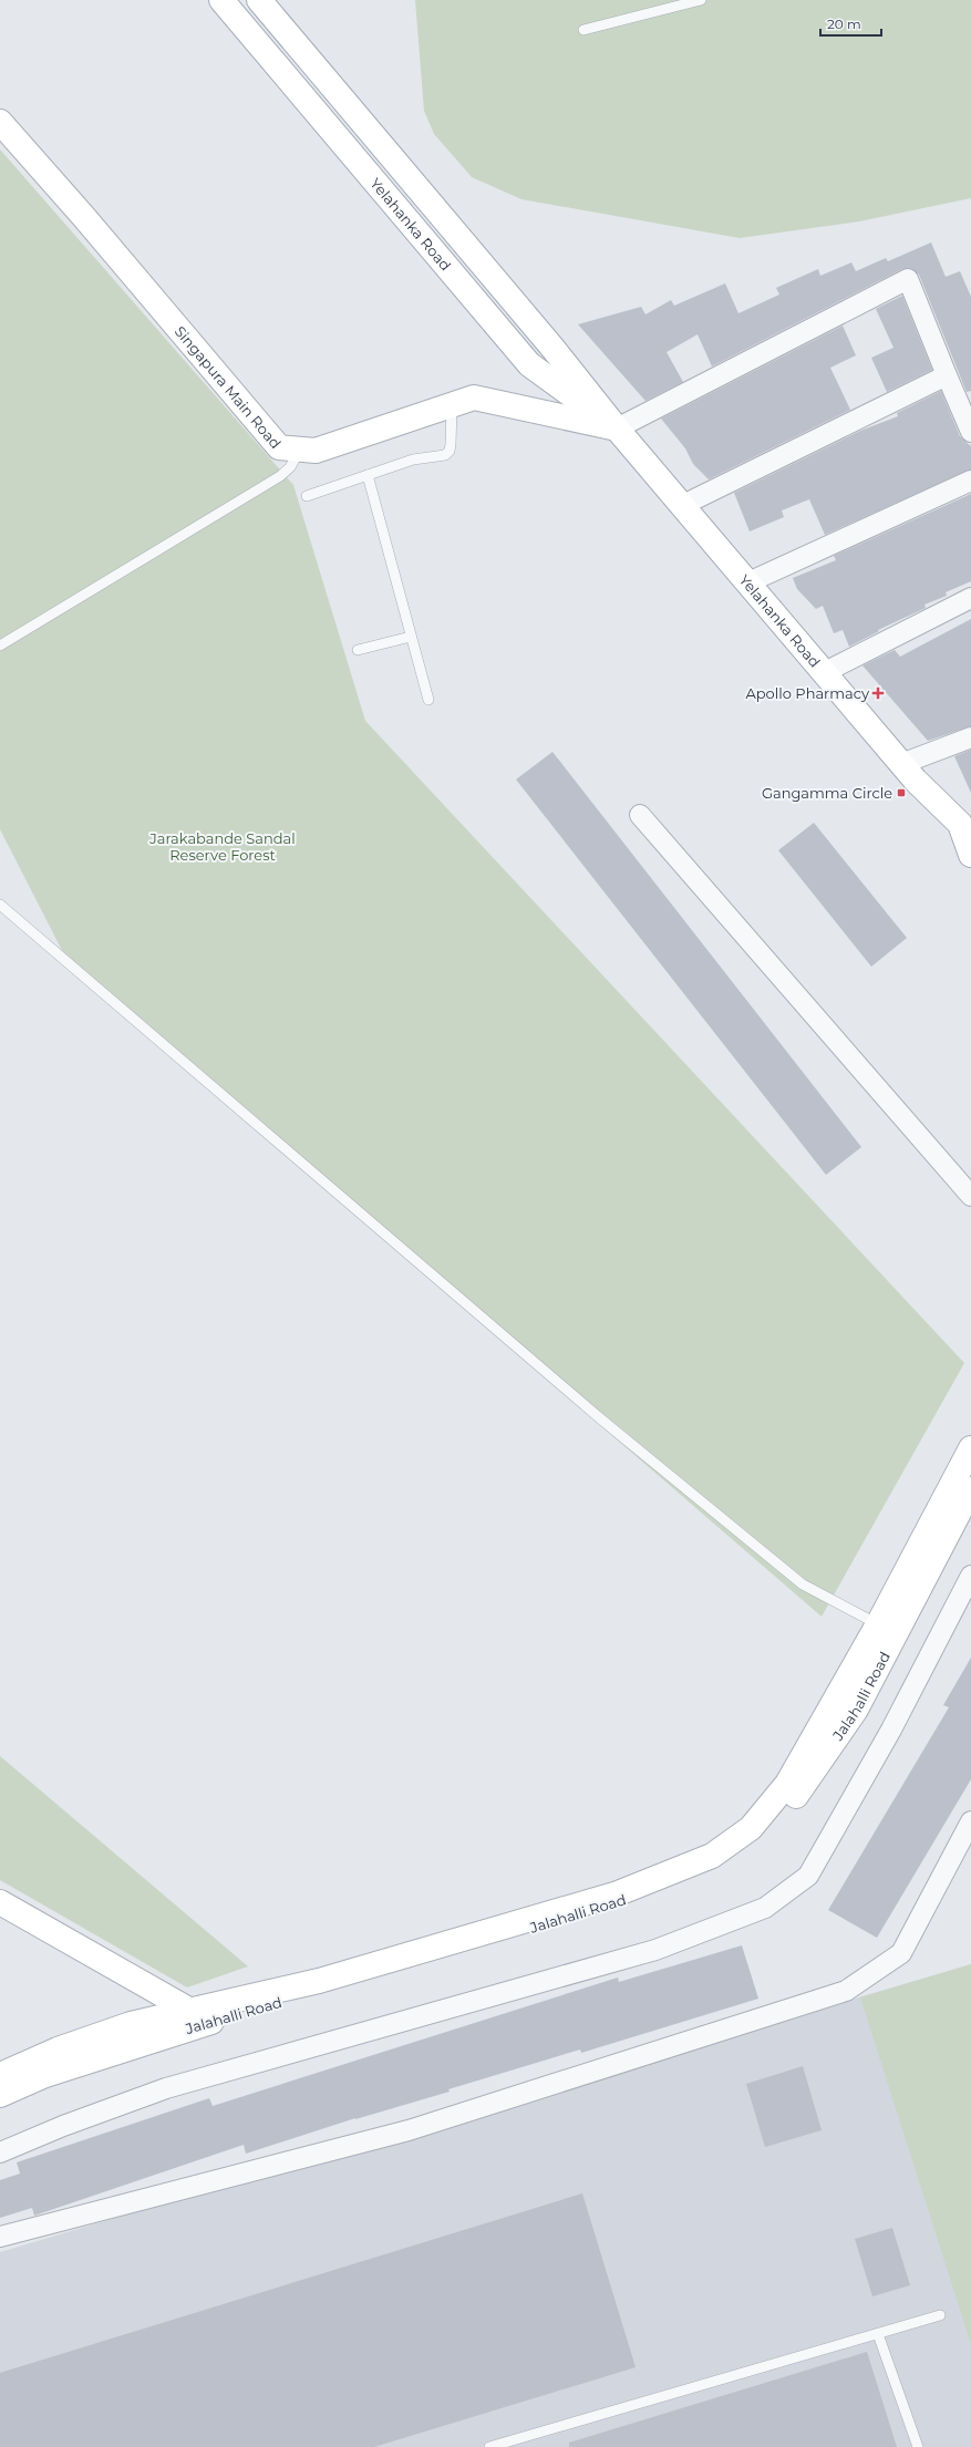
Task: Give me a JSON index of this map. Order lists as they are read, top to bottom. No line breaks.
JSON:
{"streets":{"main road":["Yelahanka Road","Singapura Main Road","Jalahalli Road"]},"crossings":[["Yelahanka Road","Singapura Main Road"]],"parks":["Jarakabande Sandal Reserve Forest"],"places":{"health":["Apollo Pharmacy"],"transit":["Gangamma Circle"]},"scale_bar":"20 m"}
